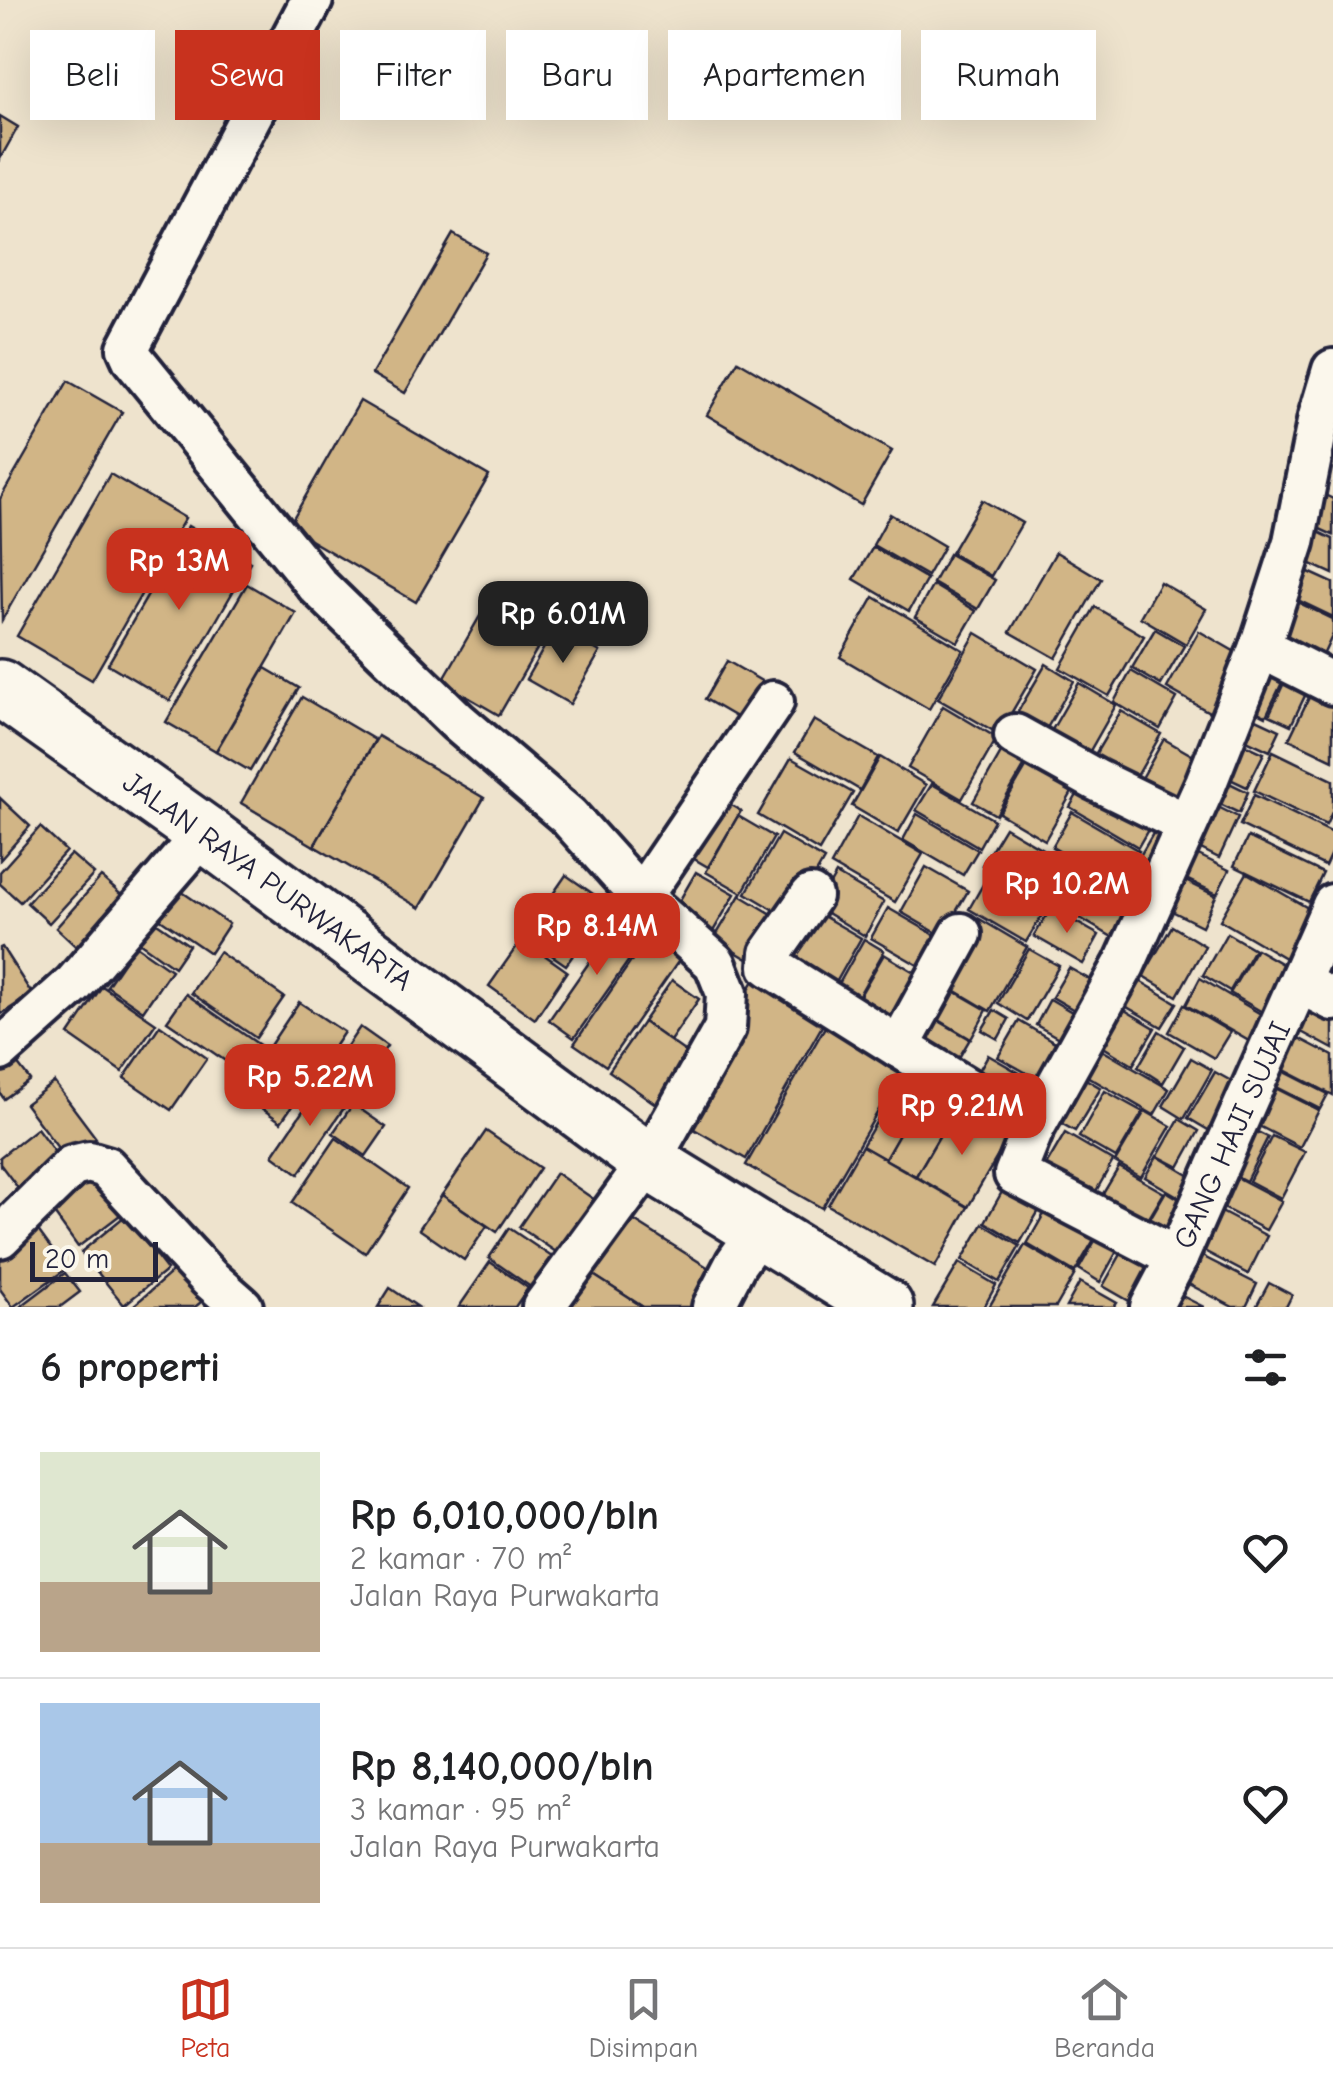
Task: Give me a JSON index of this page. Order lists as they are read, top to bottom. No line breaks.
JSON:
{"streets":{"highway":["JALAN RAYA PURWAKARTA"],"street":["GANG HAJI SUJAI"]},"scale_bar":"20 m","page":{"chip":["Beli","Sewa","Filter","Baru","Apartemen","Rumah"],"price":["Rp 13M","Rp 6.01M","Rp 10.2M","Rp 8.14M","Rp 5.22M","Rp 9.21M"],"scale":"20 m","heading":"6 properti","list":[{"name":"Rp 6,010,000/bln","note":"2 kamar · 70 m² · Jalan Raya Purwakarta"},{"name":"Rp 8,140,000/bln","note":"3 kamar · 95 m² · Jalan Raya Purwakarta"}],"tabs":["Peta","Disimpan","Beranda"]}}
